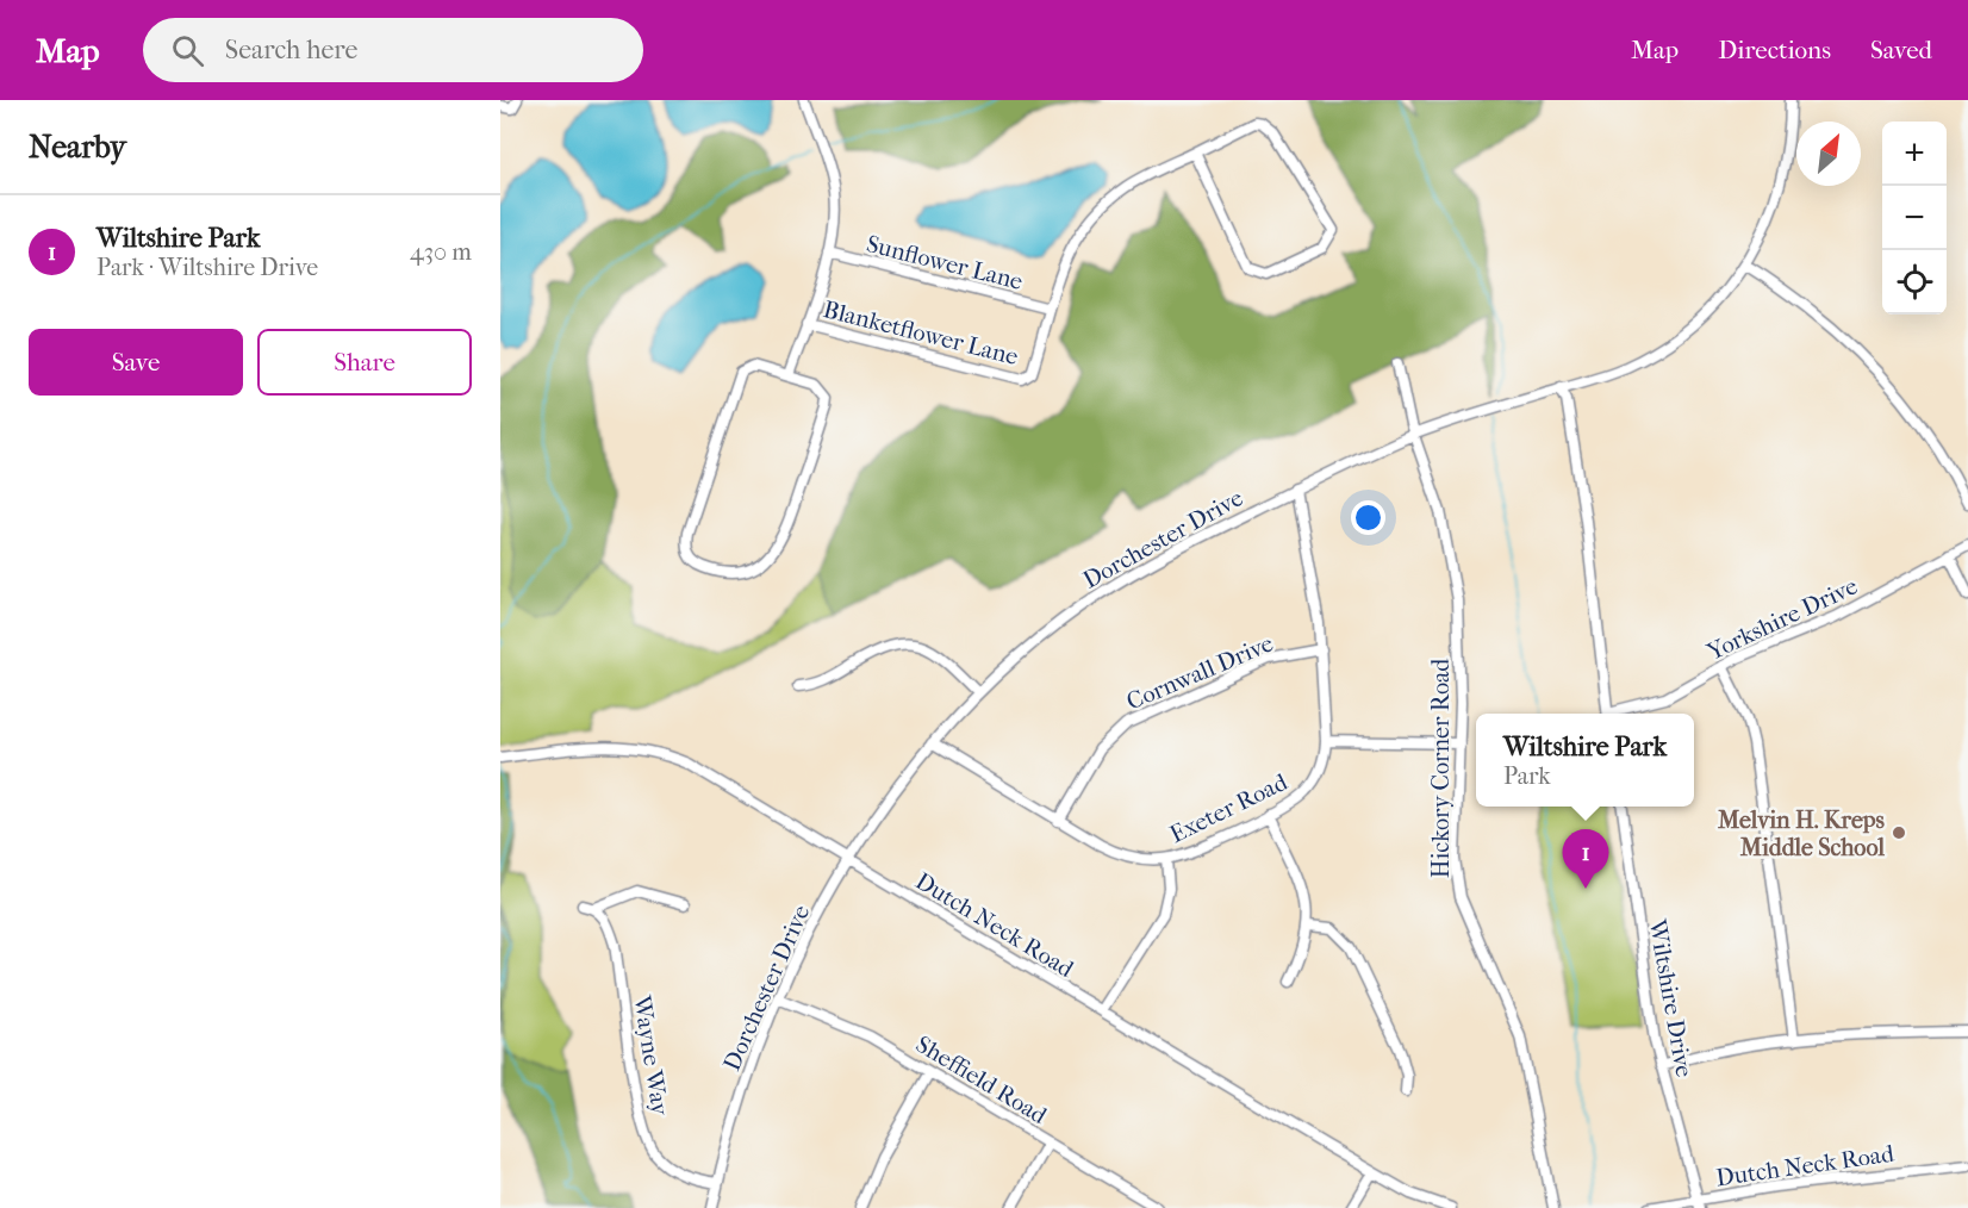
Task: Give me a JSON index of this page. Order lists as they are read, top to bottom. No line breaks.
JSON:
{"streets":{"street":["Sunflower Lane","Blanketflower Lane","Dorchester Drive","Yorkshire Drive","Cornwall Drive","Hickory Corner Road","Exeter Road","Dutch Neck Road","Wiltshire Drive","Wayne Way","Sheffield Road"]},"crossings":[["Sunflower Lane","Blanketflower Lane"],["Dorchester Drive","Hickory Corner Road"],["Dorchester Drive","Exeter Road"],["Dorchester Drive","Dutch Neck Road"],["Dorchester Drive","Wayne Way"],["Dorchester Drive","Sheffield Road"],["Cornwall Drive","Exeter Road"],["Dutch Neck Road","Wiltshire Drive"]],"places":["Melvin H. Kreps Middle School"],"north":"top right","page":{"header":"Map","search":"Search here","nav":["Map","Directions","Saved"],"heading":"Nearby","map_buttons":["+","−"],"list":[{"mark":"1","name":"Wiltshire Park","note":"Park · Wiltshire Drive","value":"430 m"}],"buttons":["Save","Share"],"popup":["Wiltshire Park","Park"],"pins":"1"}}
